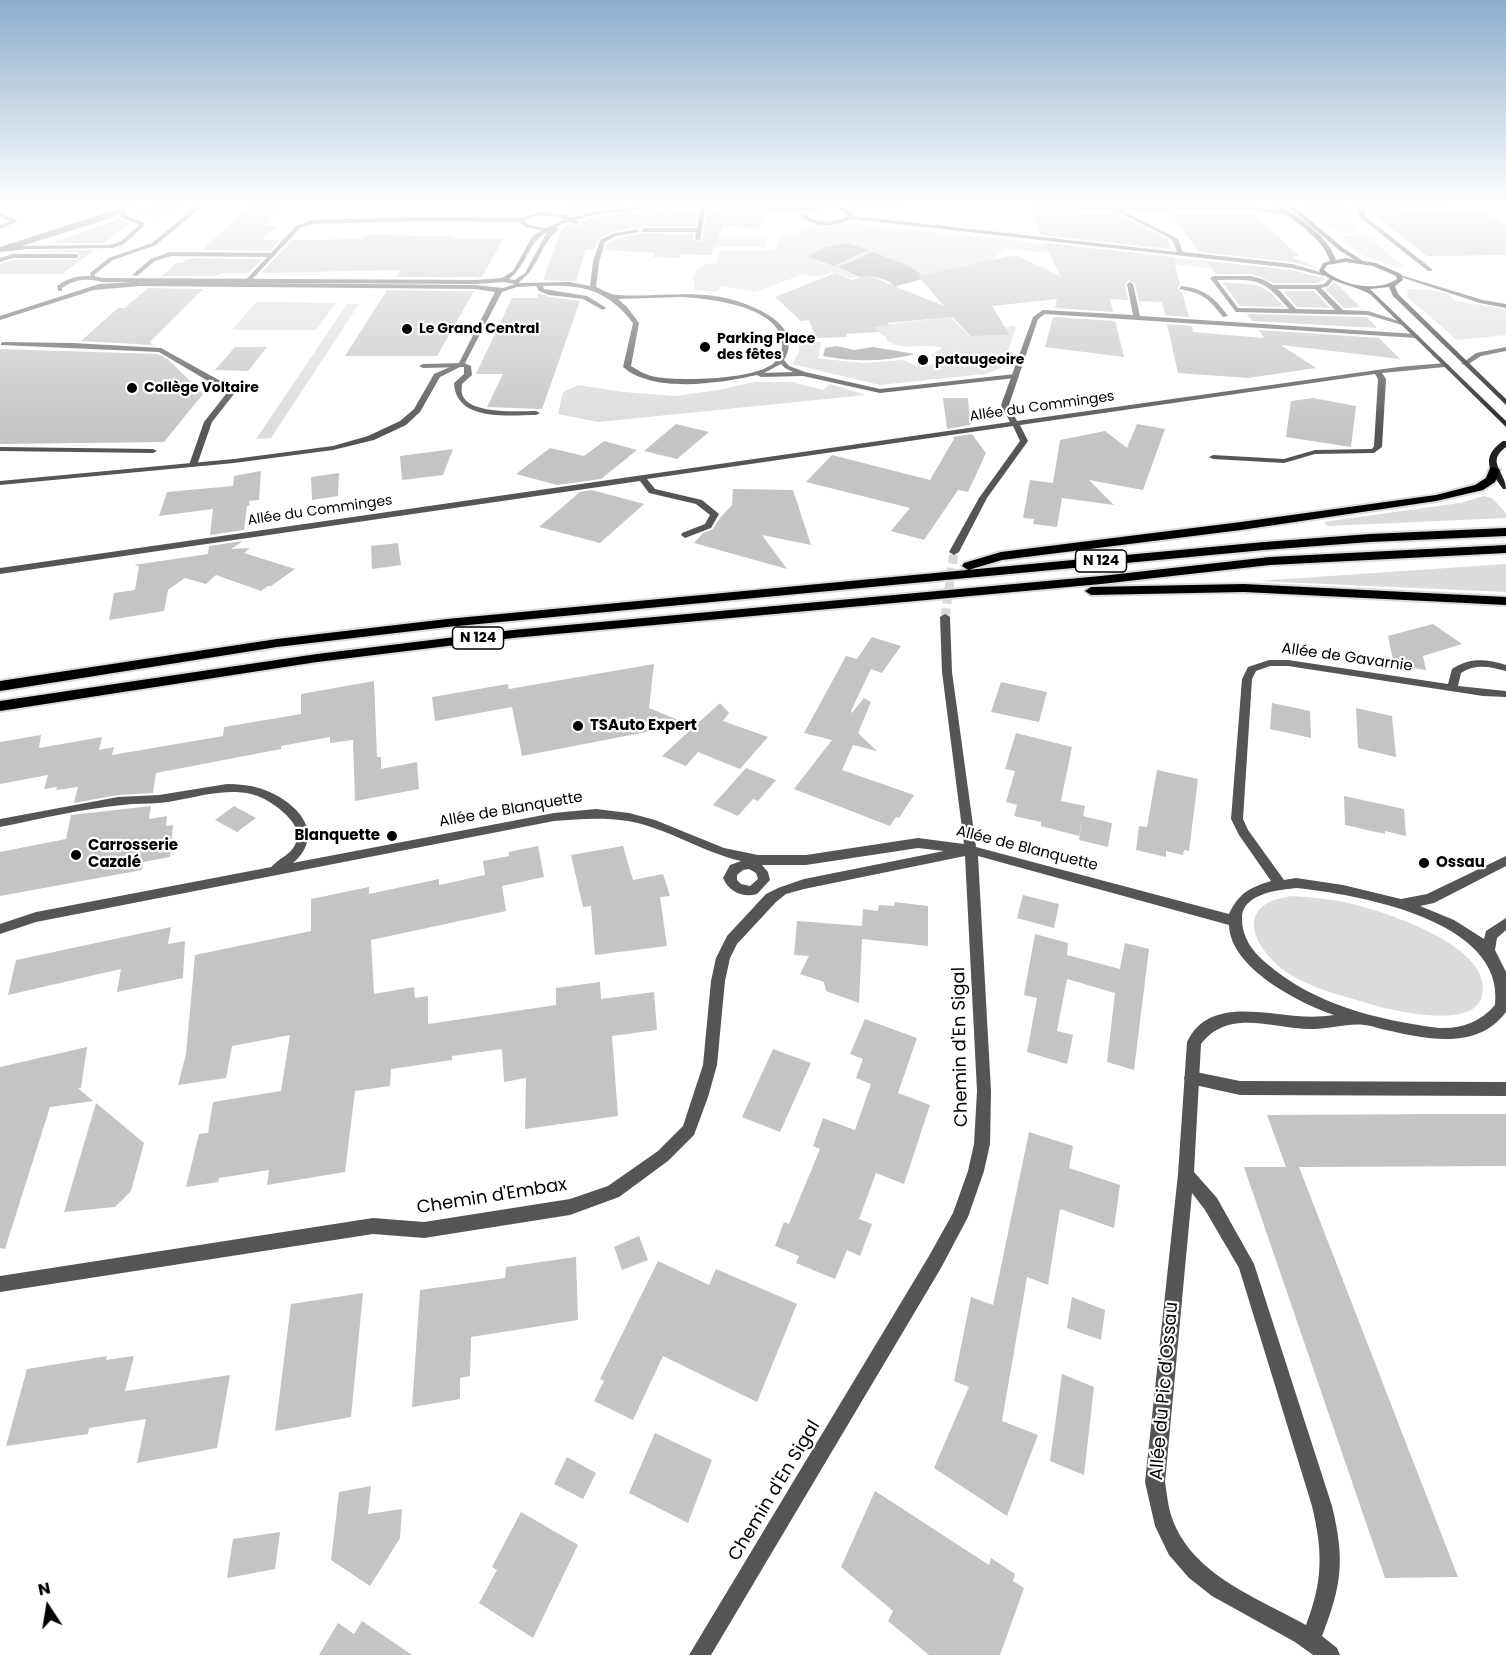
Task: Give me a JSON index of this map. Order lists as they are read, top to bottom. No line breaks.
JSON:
{"streets":{"highway":["N 124"],"street":["Allée du Comminges","Allée de Gavarnie","Allée de Blanquette","Chemin d'En Sigal","Chemin d'Embax","Allée du Pic d'Ossau"]},"crossings":[["Allée de Blanquette","Chemin d'En Sigal"],["Allée de Blanquette","Chemin d'Embax"],["Chemin d'En Sigal","Chemin d'Embax"]],"places":["Le Grand Central","Parking Place des fêtes","pataugeoire","Collège Voltaire","TSAuto Expert","Blanquette","Carrosserie Cazalé","Ossau"],"north":"top"}
